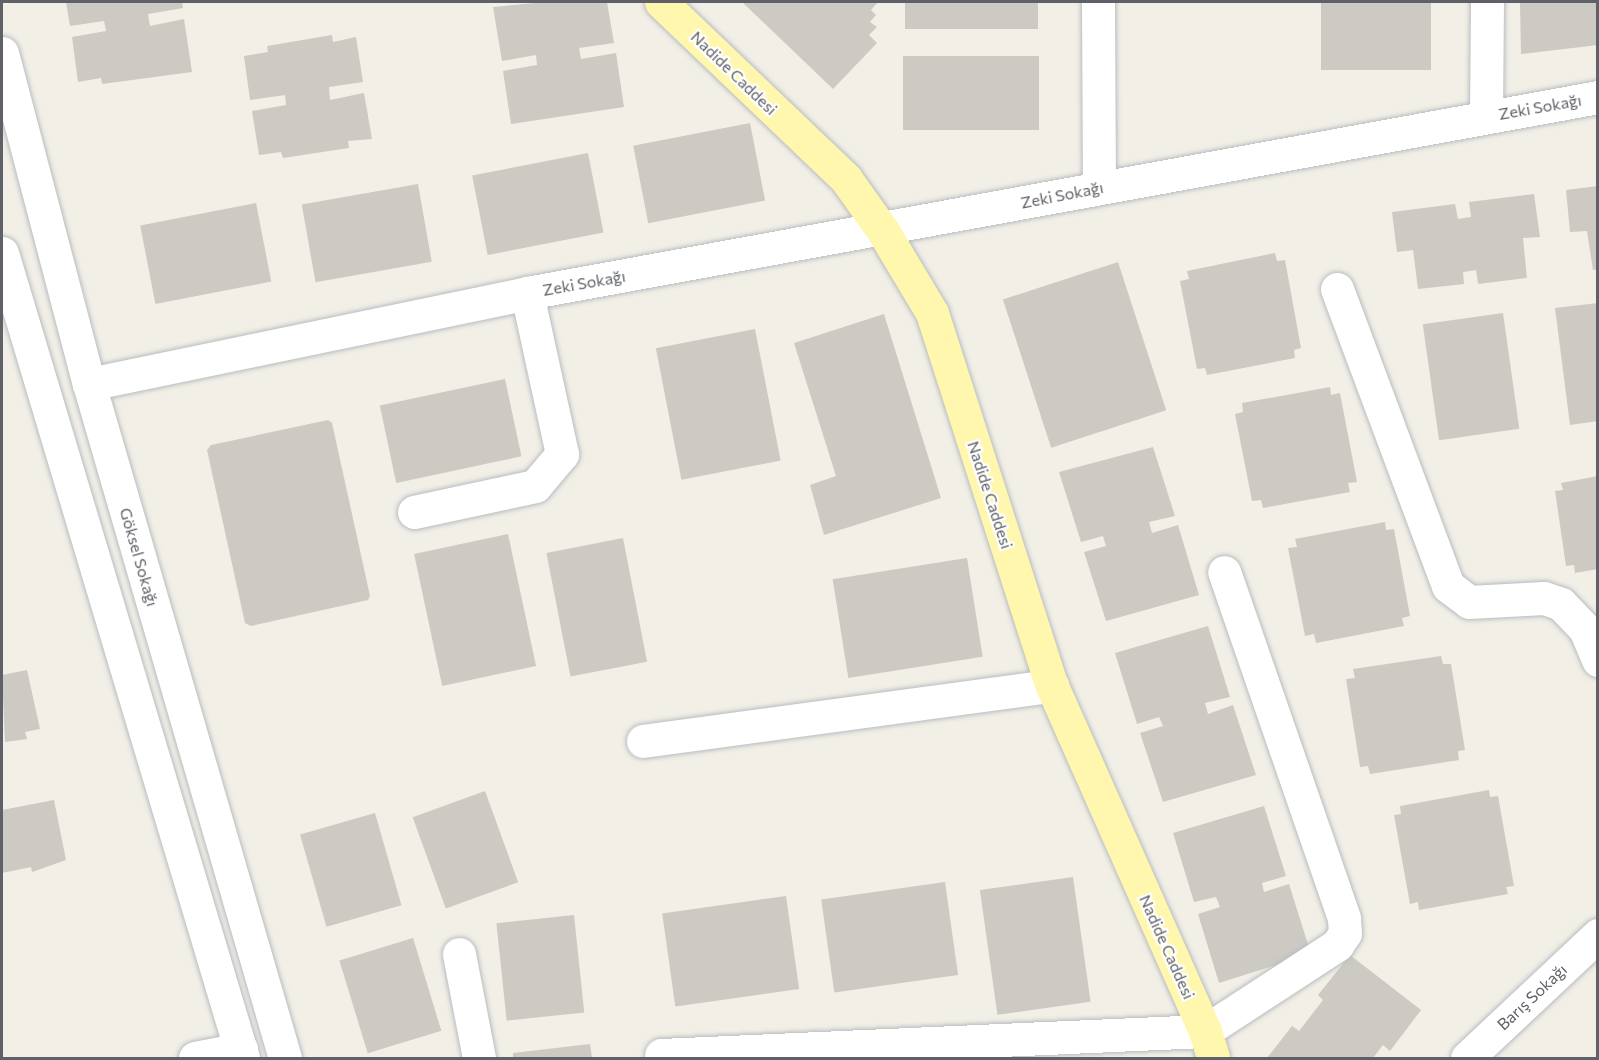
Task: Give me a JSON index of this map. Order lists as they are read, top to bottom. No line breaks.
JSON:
{"streets":{"main road":["Nadide Caddesi"],"street":["Zeki Sokağı","Göksel Sokağı","Barış Sokağı"]},"crossings":[["Nadide Caddesi","Zeki Sokağı"],["Zeki Sokağı","Göksel Sokağı"]]}
